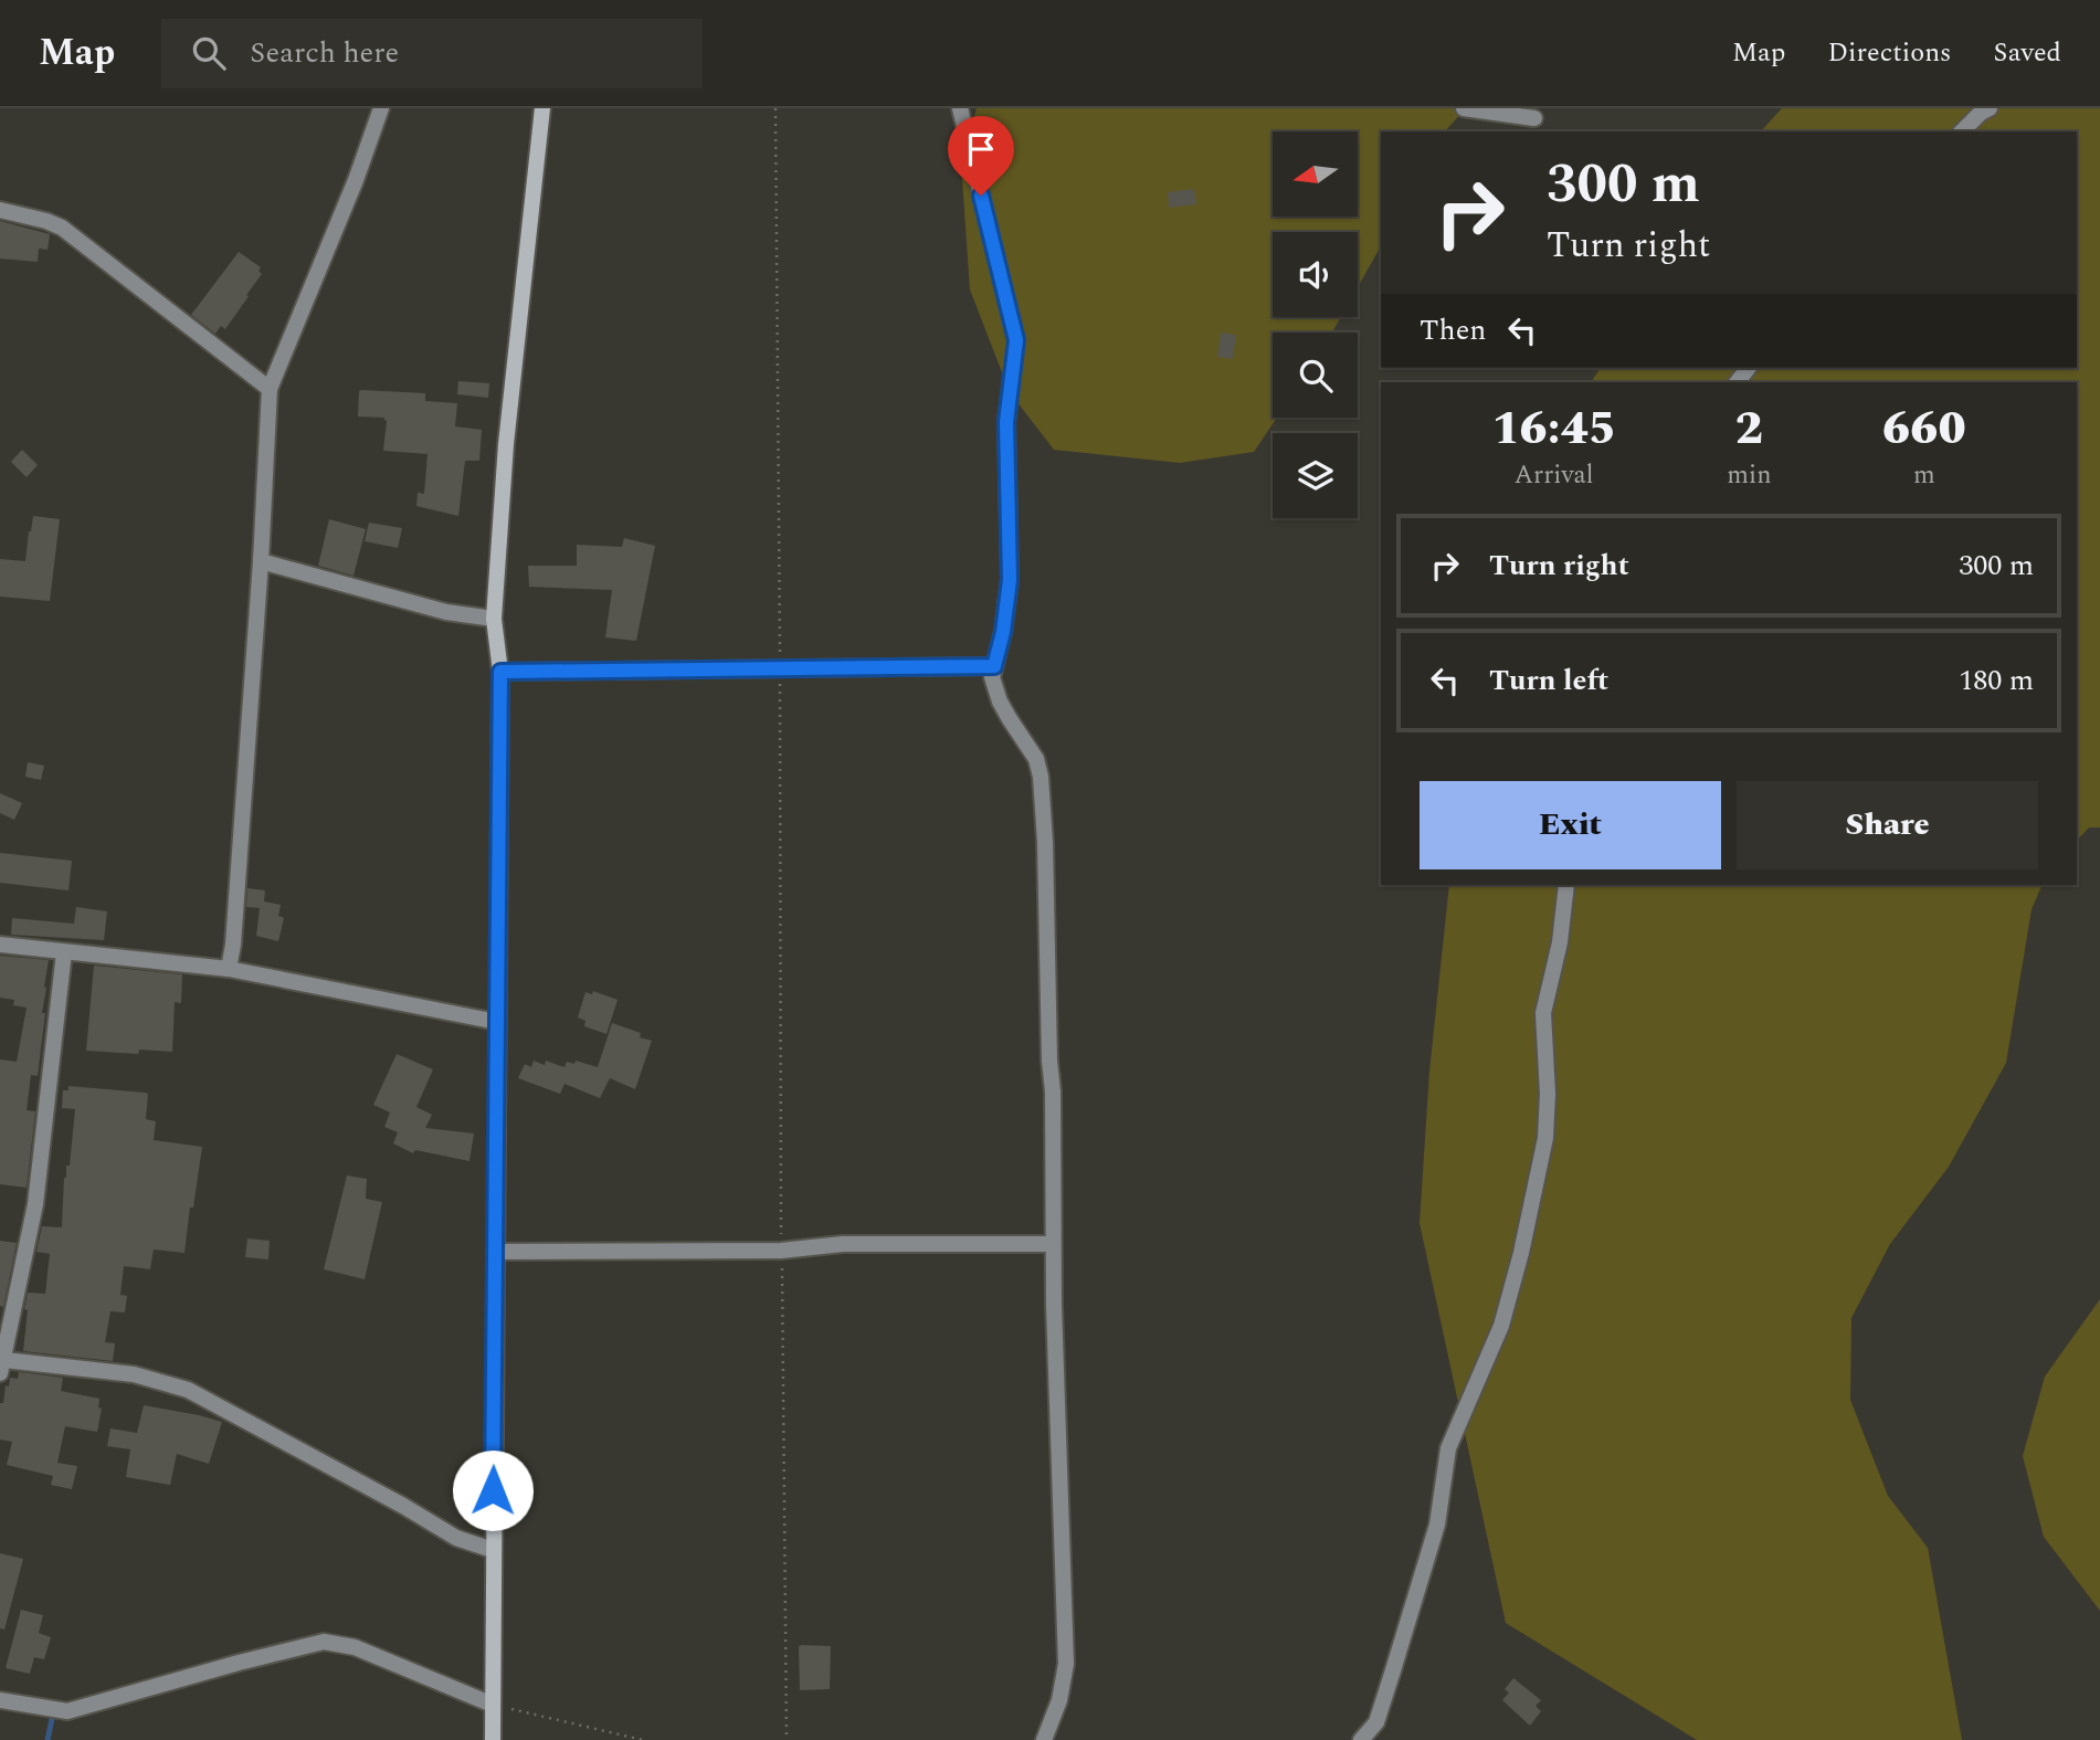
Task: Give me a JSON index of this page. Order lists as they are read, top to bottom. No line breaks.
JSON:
{"north":"left","page":{"header":"Map","search":"Search here","nav":["Map","Directions","Saved"],"turn":["300 m","Turn right"],"then":"Then","eta":["16:45","Arrival","2","min","660","m"],"list":[{"name":"Turn right","value":"300 m"},{"name":"Turn left","value":"180 m"}],"buttons":["Exit","Share"]}}
